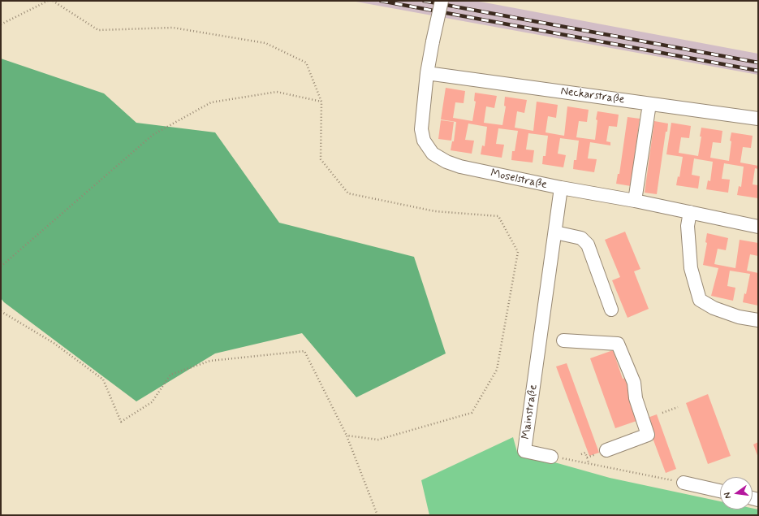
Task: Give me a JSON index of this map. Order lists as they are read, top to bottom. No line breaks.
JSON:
{"streets":{"street":["Neckarstraße","Moselstraße","Mainstraße"]},"crossings":[["Neckarstraße","Moselstraße"],["Moselstraße","Mainstraße"]],"north":"left"}
